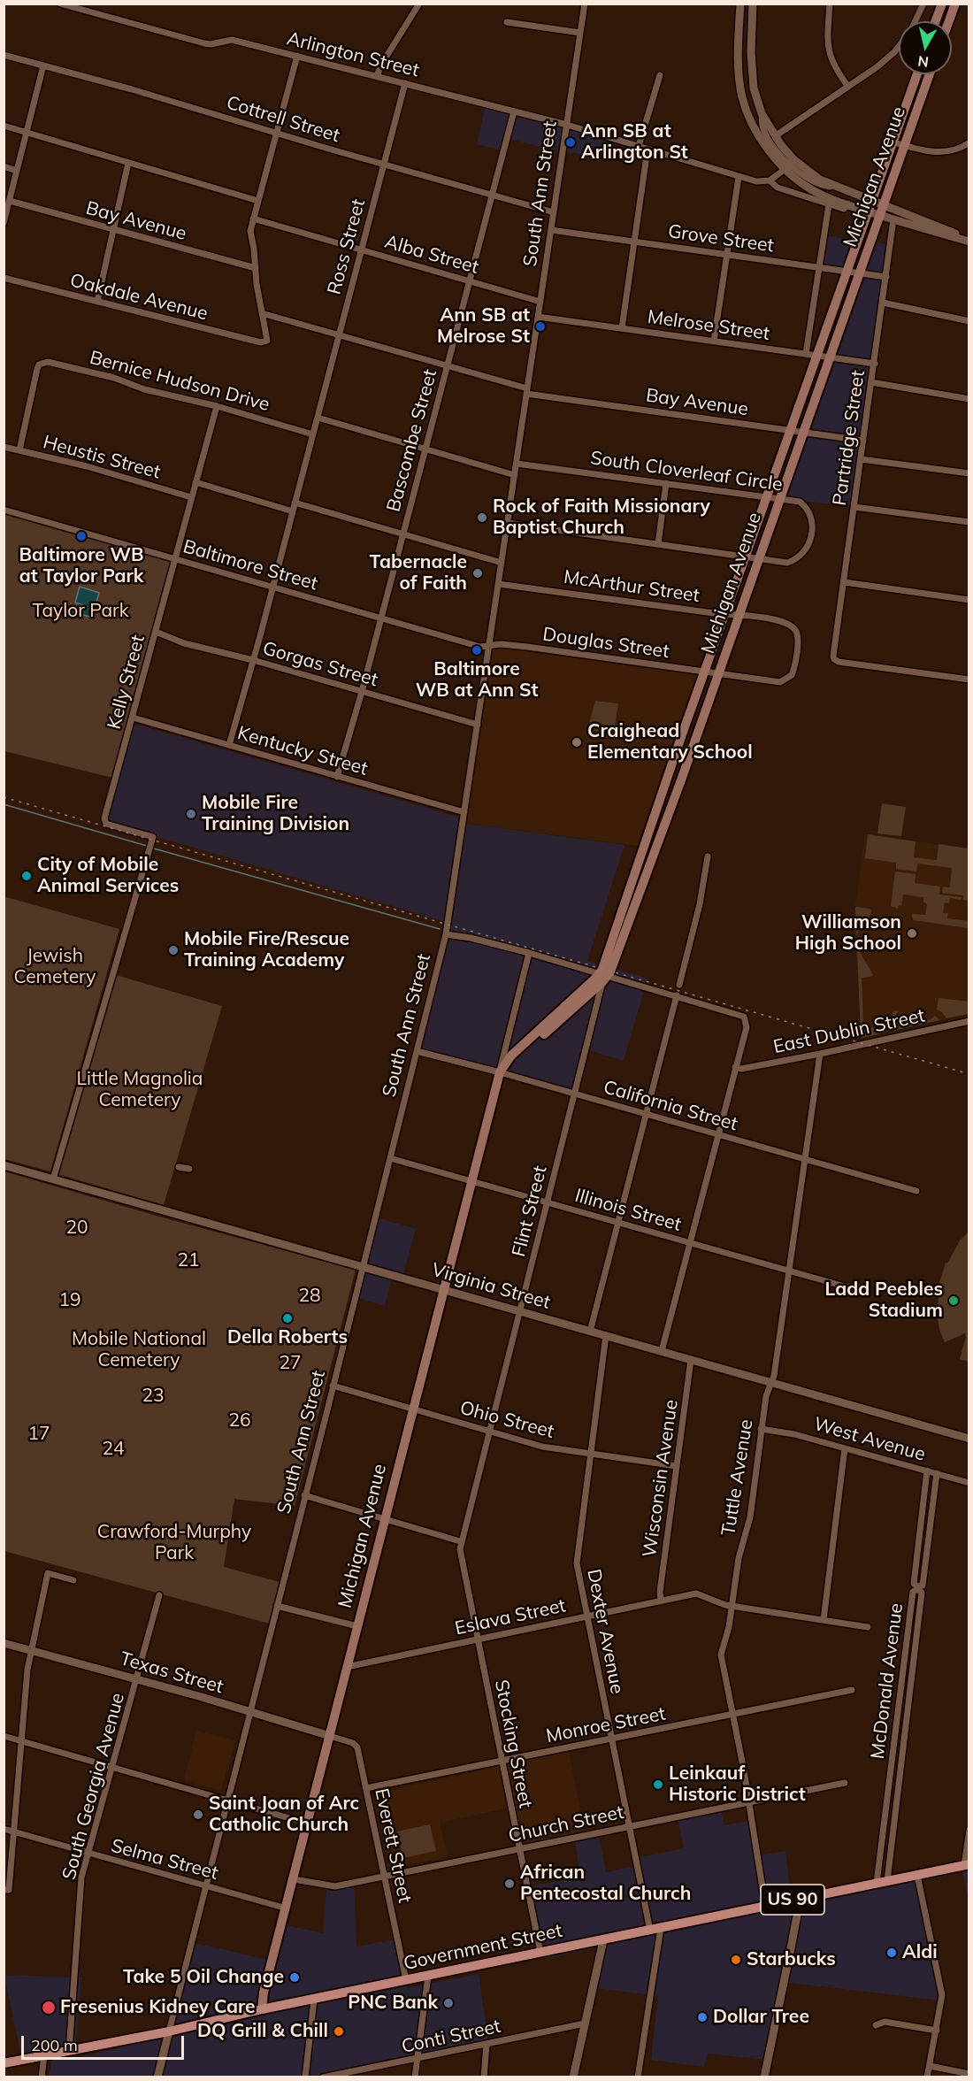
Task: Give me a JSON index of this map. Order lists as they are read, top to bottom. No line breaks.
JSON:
{"streets":{"main road":["Michigan Avenue","US 90","Government Street"],"street":["Arlington Street","Cottrell Street","South Ann Street","Bay Avenue","Grove Street","Ross Street","Alba Street","Oakdale Avenue","Melrose Street","Bernice Hudson Drive","Partridge Street","Bascombe Street","Heustis Street","South Cloverleaf Circle","Baltimore Street","McArthur Street","Douglas Street","Gorgas Street","Kelly Street","Kentucky Street","East Dublin Street","California Street","Illinois Street","Flint Street","Virginia Street","Ohio Street","West Avenue","Tuttle Avenue","Wisconsin Avenue","Eslava Street","Dexter Avenue","Texas Street","McDonald Avenue","Monroe Street","Stocking Street","South Georgia Avenue","Church Street","Everett Street","Selma Street","Conti Street"]},"crossings":[["Arlington Street","South Ann Street"],["Arlington Street","Ross Street"],["Arlington Street","Bascombe Street"],["Cottrell Street","South Ann Street"],["Cottrell Street","Ross Street"],["Cottrell Street","Bascombe Street"],["Michigan Avenue","Bay Avenue"],["Michigan Avenue","Grove Street"],["Michigan Avenue","Melrose Street"],["Michigan Avenue","South Cloverleaf Circle"],["Michigan Avenue","McArthur Street"],["Michigan Avenue","Douglas Street"],["Michigan Avenue","California Street"],["Michigan Avenue","Illinois Street"],["Michigan Avenue","Flint Street"],["Michigan Avenue","Virginia Street"],["Michigan Avenue","Ohio Street"],["Michigan Avenue","Eslava Street"],["Michigan Avenue","Texas Street"],["Michigan Avenue","Church Street"],["Michigan Avenue","Everett Street"],["Michigan Avenue","Selma Street"],["Michigan Avenue","Government Street"],["South Ann Street","Bay Avenue"],["South Ann Street","Grove Street"],["South Ann Street","Alba Street"],["South Ann Street","Melrose Street"],["South Ann Street","South Cloverleaf Circle"],["South Ann Street","Baltimore Street"],["South Ann Street","McArthur Street"],["South Ann Street","Douglas Street"],["South Ann Street","Gorgas Street"],["South Ann Street","Kentucky Street"],["South Ann Street","California Street"],["South Ann Street","Illinois Street"],["South Ann Street","Virginia Street"],["South Ann Street","Ohio Street"],["South Ann Street","Texas Street"],["South Ann Street","Selma Street"],["South Ann Street","Government Street"],["Bay Avenue","Ross Street"],["Bay Avenue","Oakdale Avenue"],["Bay Avenue","Partridge Street"],["Bay Avenue","Bascombe Street"],["Grove Street","Partridge Street"],["Ross Street","Alba Street"],["Ross Street","Bernice Hudson Drive"],["Alba Street","Bascombe Street"],["Melrose Street","Partridge Street"],["Bernice Hudson Drive","Heustis Street"],["Bernice Hudson Drive","Kelly Street"],["Bascombe Street","Baltimore Street"],["Bascombe Street","Gorgas Street"],["Bascombe Street","Kentucky Street"],["Heustis Street","Kelly Street"],["Baltimore Street","Douglas Street"],["Baltimore Street","Kelly Street"],["McArthur Street","Douglas Street"],["Gorgas Street","Kelly Street"],["Kelly Street","Kentucky Street"],["Kelly Street","Virginia Street"],["East Dublin Street","Tuttle Avenue"],["California Street","Flint Street"],["California Street","Tuttle Avenue"],["Illinois Street","Flint Street"],["Illinois Street","Tuttle Avenue"],["Flint Street","Virginia Street"],["Flint Street","Ohio Street"],["Flint Street","Stocking Street"],["Virginia Street","Tuttle Avenue"],["Virginia Street","Wisconsin Avenue"],["Virginia Street","Dexter Avenue"],["Ohio Street","Wisconsin Avenue"],["Ohio Street","Dexter Avenue"],["West Avenue","Tuttle Avenue"],["West Avenue","McDonald Avenue"],["Tuttle Avenue","Eslava Street"],["Tuttle Avenue","Monroe Street"],["Tuttle Avenue","Church Street"],["Tuttle Avenue","Government Street"],["Wisconsin Avenue","Eslava Street"],["Eslava Street","Dexter Avenue"],["Eslava Street","Stocking Street"],["Dexter Avenue","Monroe Street"],["Dexter Avenue","Church Street"],["Dexter Avenue","Government Street"],["Texas Street","South Georgia Avenue"],["Texas Street","Everett Street"],["McDonald Avenue","Government Street"],["Monroe Street","Stocking Street"],["Monroe Street","Everett Street"],["Stocking Street","Church Street"],["Stocking Street","Government Street"],["South Georgia Avenue","Selma Street"],["South Georgia Avenue","Government Street"],["Church Street","Everett Street"],["Everett Street","Government Street"]],"parks":["Taylor Park","Jewish Cemetery","Little Magnolia Cemetery","20","21","28","19","Mobile National Cemetery","27","23","26","17","24","Crawford-Murphy Park"],"places":["Ann SB at Arlington St","Ann SB at Melrose St","Rock of Faith Missionary Baptist Church","Baltimore WB at Taylor Park","Tabernacle of Faith","Baltimore WB at Ann St","Craighead Elementary School","Mobile Fire Training Division","City of Mobile Animal Services","Williamson High School","Mobile Fire/Rescue Training Academy","Ladd Peebles Stadium","Della Roberts","Leinkauf Historic District","Saint Joan of Arc Catholic Church","African Pentecostal Church","Aldi","Starbucks","Take 5 Oil Change","PNC Bank","Fresenius Kidney Care","Dollar Tree","DQ Grill & Chill"],"scale_bar":"200 m","north":"bottom"}
